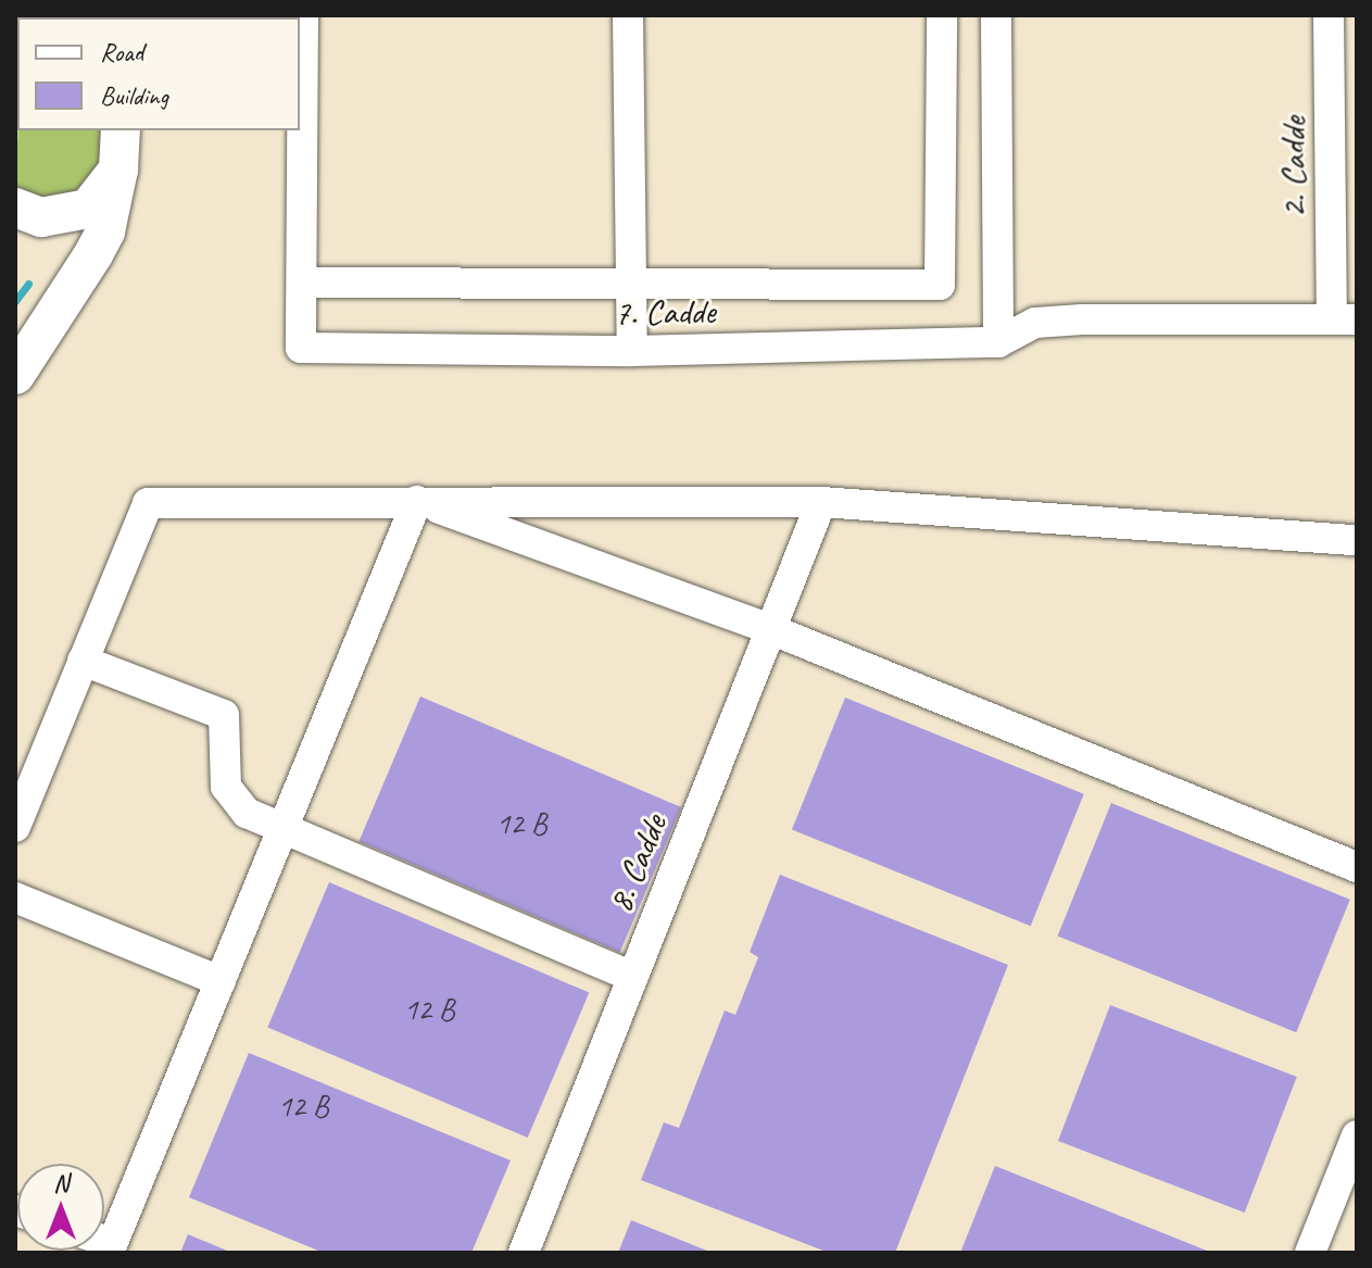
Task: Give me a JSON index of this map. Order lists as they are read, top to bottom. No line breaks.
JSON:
{"streets":{"street":["2. Cadde","7. Cadde","8. Cadde"]},"crossings":[["2. Cadde","7. Cadde"]],"house_numbers":["12 B","12 B","12 B"],"legend":["Road","Building"],"north":"top"}
